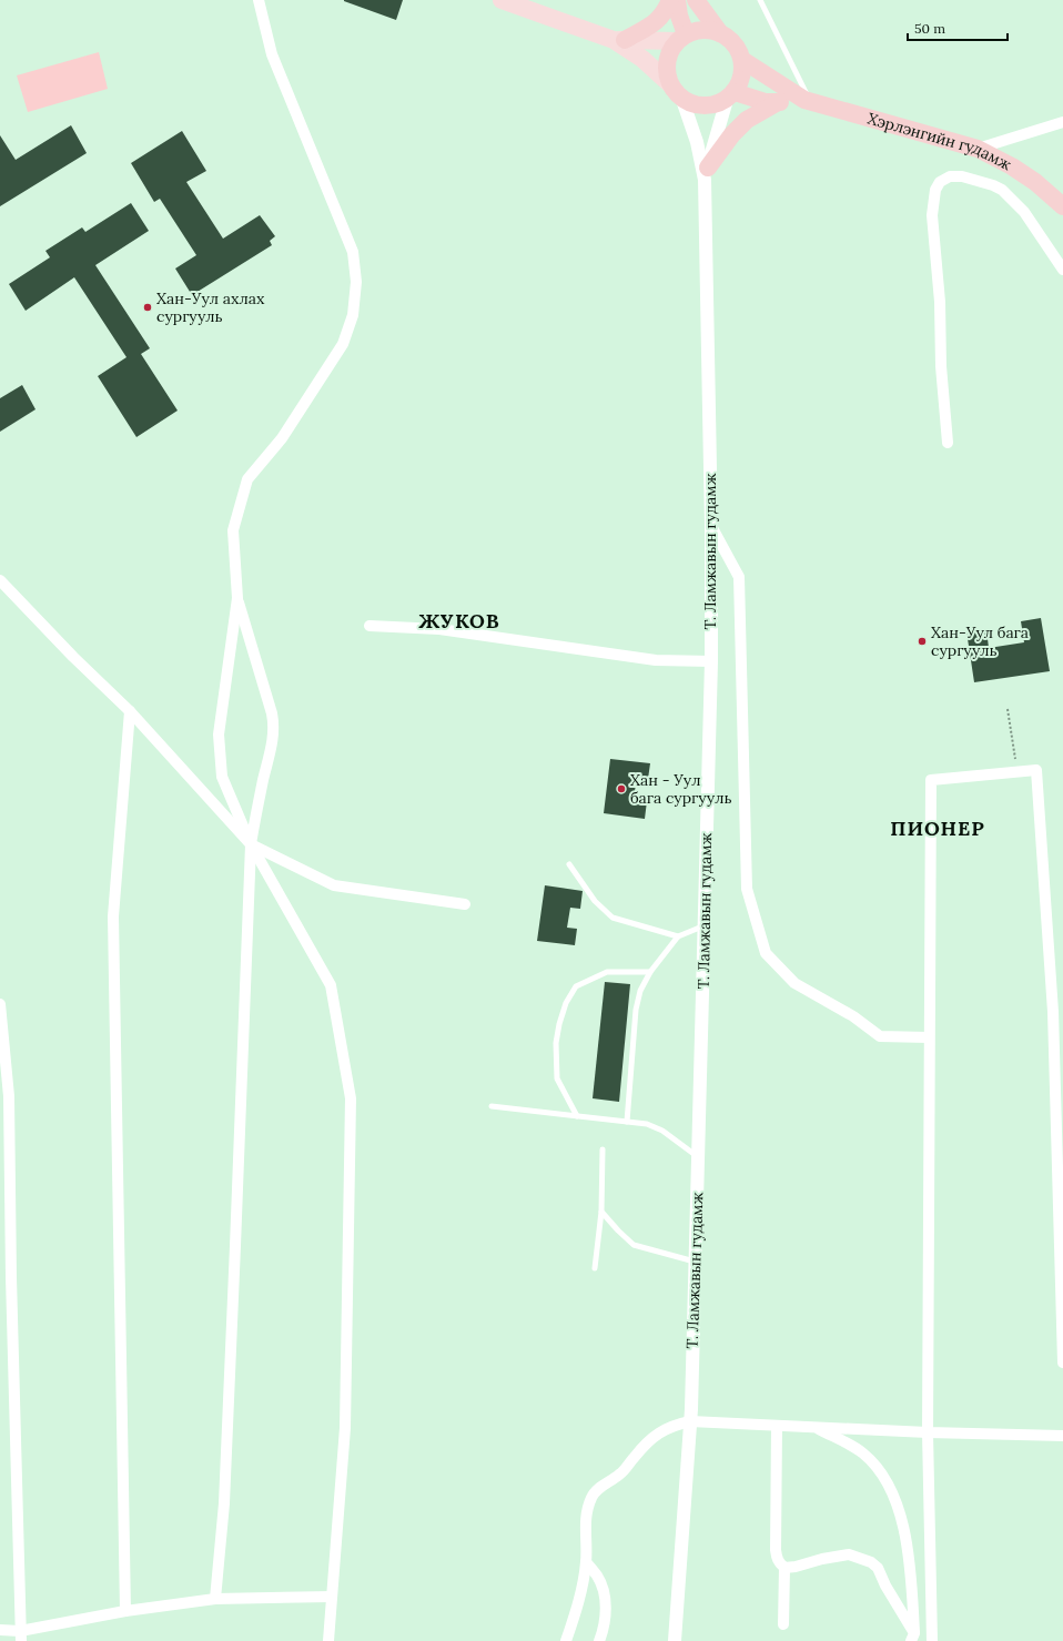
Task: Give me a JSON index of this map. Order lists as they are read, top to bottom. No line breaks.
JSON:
{"streets":{"highway":["Хэрлэнгийн гудамж"],"street":["Т. Ламжавын гудамж"]},"crossings":[["Хэрлэнгийн гудамж","Т. Ламжавын гудамж"]],"districts":["ЖУКОВ","ПИОНЕР"],"places":["Хан-Уул ахлах сургууль","Хан-Уул бага сургууль","Хан - Уул бага сургууль"],"scale_bar":"50 m"}
